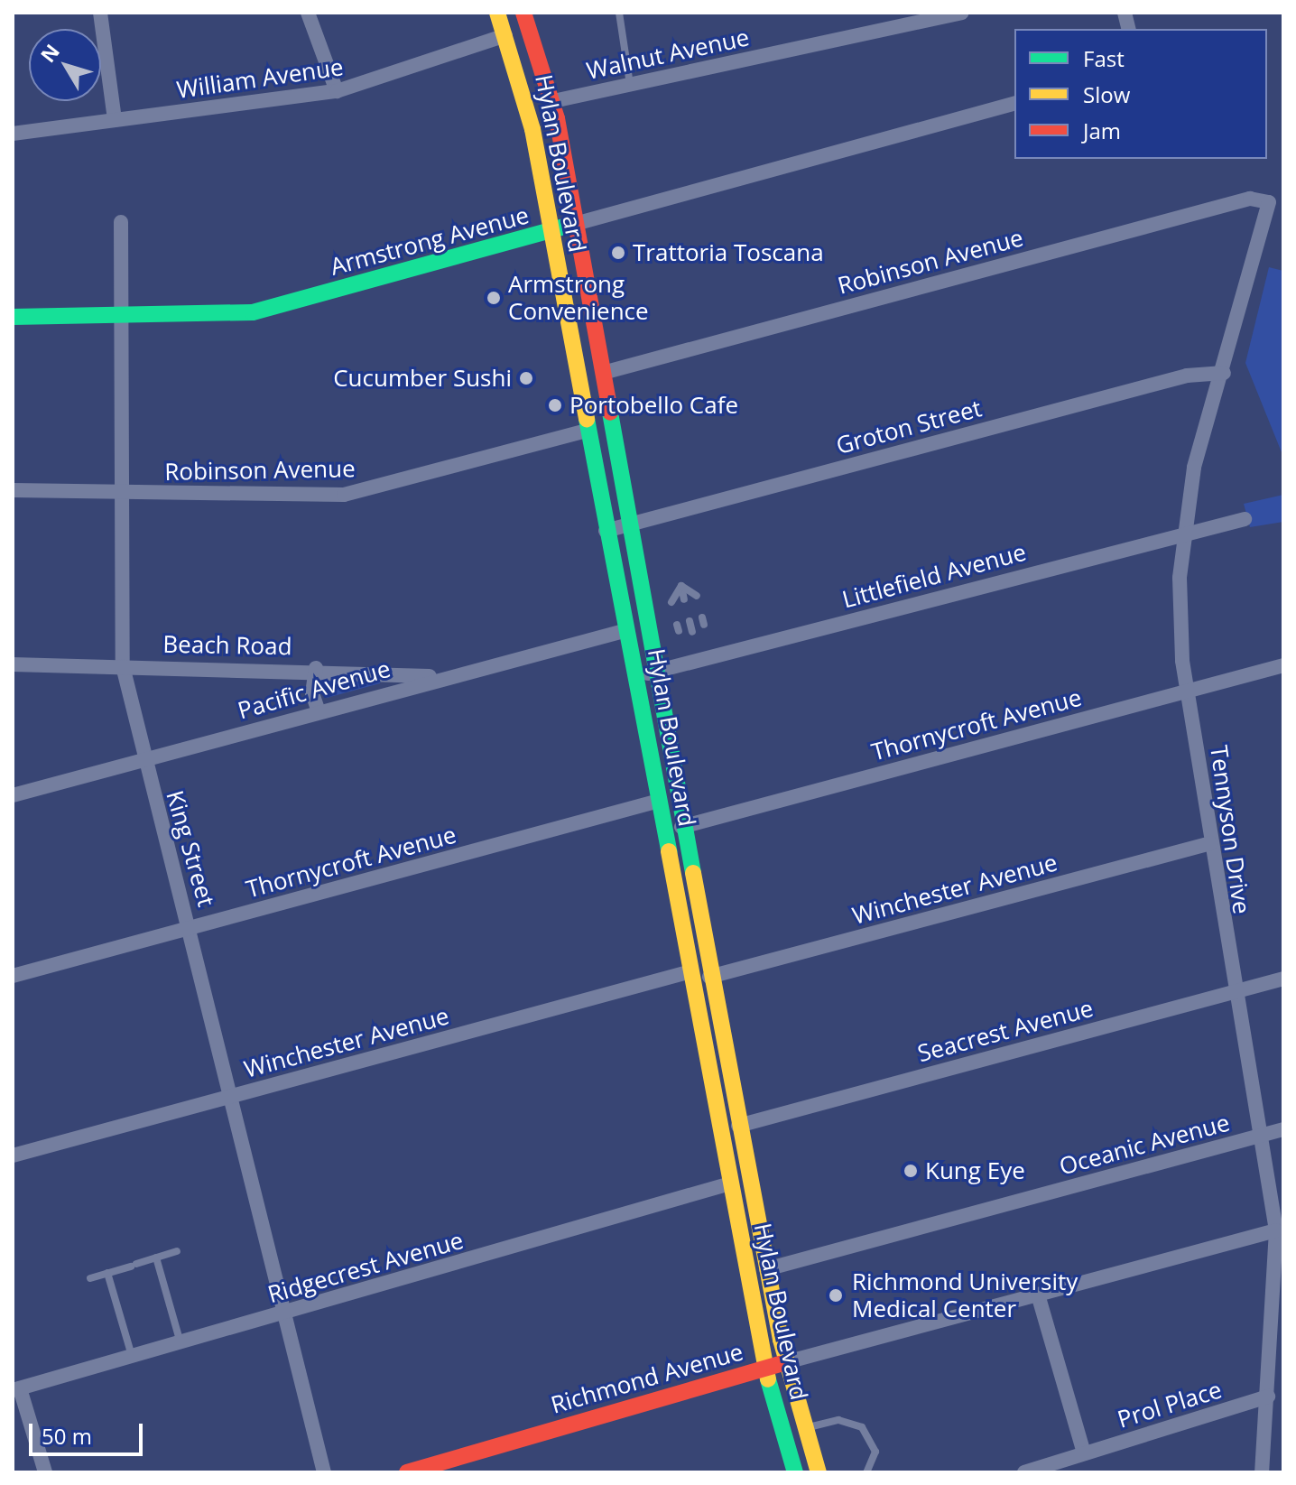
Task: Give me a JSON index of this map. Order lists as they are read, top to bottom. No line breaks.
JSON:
{"streets":{"main road":["Hylan Boulevard","Armstrong Avenue","Richmond Avenue"],"street":["Walnut Avenue","William Avenue","Robinson Avenue","Groton Street","Littlefield Avenue","Beach Road","Pacific Avenue","Thornycroft Avenue","Tennyson Drive","King Street","Winchester Avenue","Seacrest Avenue","Oceanic Avenue","Ridgecrest Avenue","Prol Place"]},"crossings":[["Walnut Avenue","Hylan Boulevard"],["William Avenue","Hylan Boulevard"],["Hylan Boulevard","Armstrong Avenue"],["Hylan Boulevard","Robinson Avenue"],["Hylan Boulevard","Groton Street"],["Hylan Boulevard","Littlefield Avenue"],["Hylan Boulevard","Pacific Avenue"],["Hylan Boulevard","Thornycroft Avenue"],["Hylan Boulevard","Winchester Avenue"],["Hylan Boulevard","Seacrest Avenue"],["Hylan Boulevard","Oceanic Avenue"],["Hylan Boulevard","Ridgecrest Avenue"],["Hylan Boulevard","Richmond Avenue"],["Armstrong Avenue","King Street"],["Robinson Avenue","Tennyson Drive"],["Robinson Avenue","King Street"],["Groton Street","Tennyson Drive"],["Littlefield Avenue","Tennyson Drive"],["Beach Road","Pacific Avenue"],["Beach Road","King Street"],["Pacific Avenue","King Street"],["Thornycroft Avenue","Tennyson Drive"],["Thornycroft Avenue","King Street"],["Tennyson Drive","Winchester Avenue"],["Tennyson Drive","Seacrest Avenue"],["Tennyson Drive","Oceanic Avenue"],["Tennyson Drive","Richmond Avenue"],["Tennyson Drive","Prol Place"],["King Street","Winchester Avenue"],["King Street","Ridgecrest Avenue"]],"places":["Trattoria Toscana","Armstrong Convenience","Cucumber Sushi","Portobello Cafe","Kung Eye","Richmond University Medical Center"],"legend":["Fast","Slow","Jam"],"scale_bar":"50 m","north":"top left"}
